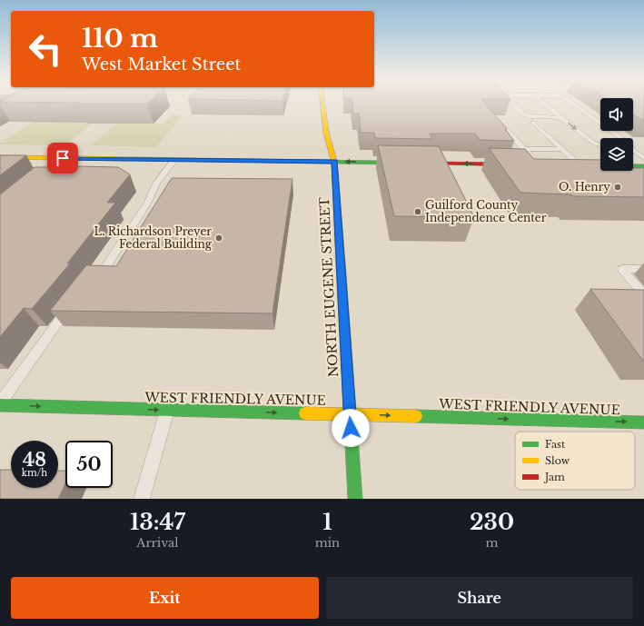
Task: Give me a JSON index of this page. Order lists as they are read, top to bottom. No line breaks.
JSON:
{"streets":{"main road":["NORTH EUGENE STREET","WEST FRIENDLY AVENUE"]},"crossings":[["NORTH EUGENE STREET","WEST FRIENDLY AVENUE"]],"one_way":["WEST FRIENDLY AVENUE"],"places":["O. Henry","Guilford County Independence Center","L. Richardson Preyer Federal Building"],"legend":["Fast","Slow","Jam"],"page":{"turn":["110 m","West Market Street"],"speed":"48 km/h","limit":"50","eta":["13:47","Arrival","1","min","230","m"],"buttons":["Exit","Share"]}}
